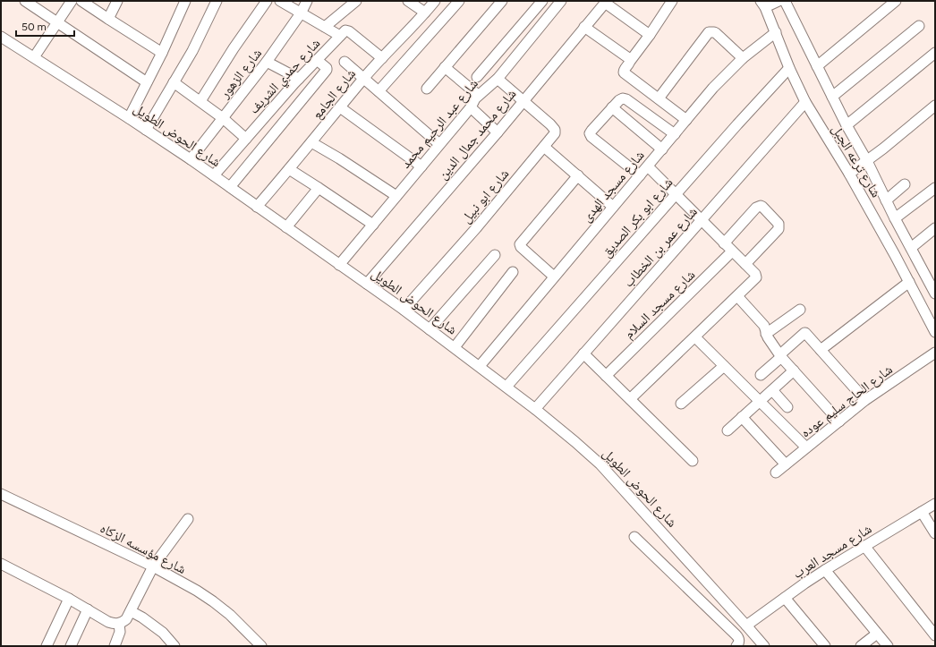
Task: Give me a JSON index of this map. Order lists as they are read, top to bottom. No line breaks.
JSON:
{"streets":{"street":["شارع الزهور","شارع حمدي الشريف","شارع الجامع","شارع عبد الرحيم محمد","شارع محمد جمال الدين","شارع الحوض الطويل","شارع ترعه الجبل","شارع مسجد الهدى","شارع ابو نبيل","شارع ابو بكر الصديق","شارع عمر بن الخطاب","شارع مسجد السلام","شارع الحاج سليم عوده","شارع مؤسسه الزكاه","شارع مسجد العرب"]},"crossings":[["شارع الزهور","شارع الحوض الطويل"],["شارع حمدي الشريف","شارع الجامع"],["شارع حمدي الشريف","شارع الحوض الطويل"],["شارع الجامع","شارع الحوض الطويل"],["شارع عبد الرحيم محمد","شارع الحوض الطويل"],["شارع محمد جمال الدين","شارع الحوض الطويل"],["شارع محمد جمال الدين","شارع ابو نبيل"],["شارع الحوض الطويل","شارع مسجد الهدى"],["شارع الحوض الطويل","شارع ابو نبيل"],["شارع الحوض الطويل","شارع ابو بكر الصديق"],["شارع الحوض الطويل","شارع عمر بن الخطاب"],["شارع الحوض الطويل","شارع مسجد العرب"],["شارع ترعه الجبل","شارع مسجد الهدى"],["شارع ترعه الجبل","شارع ابو بكر الصديق"],["شارع ترعه الجبل","شارع عمر بن الخطاب"]],"scale_bar":"50 m"}
